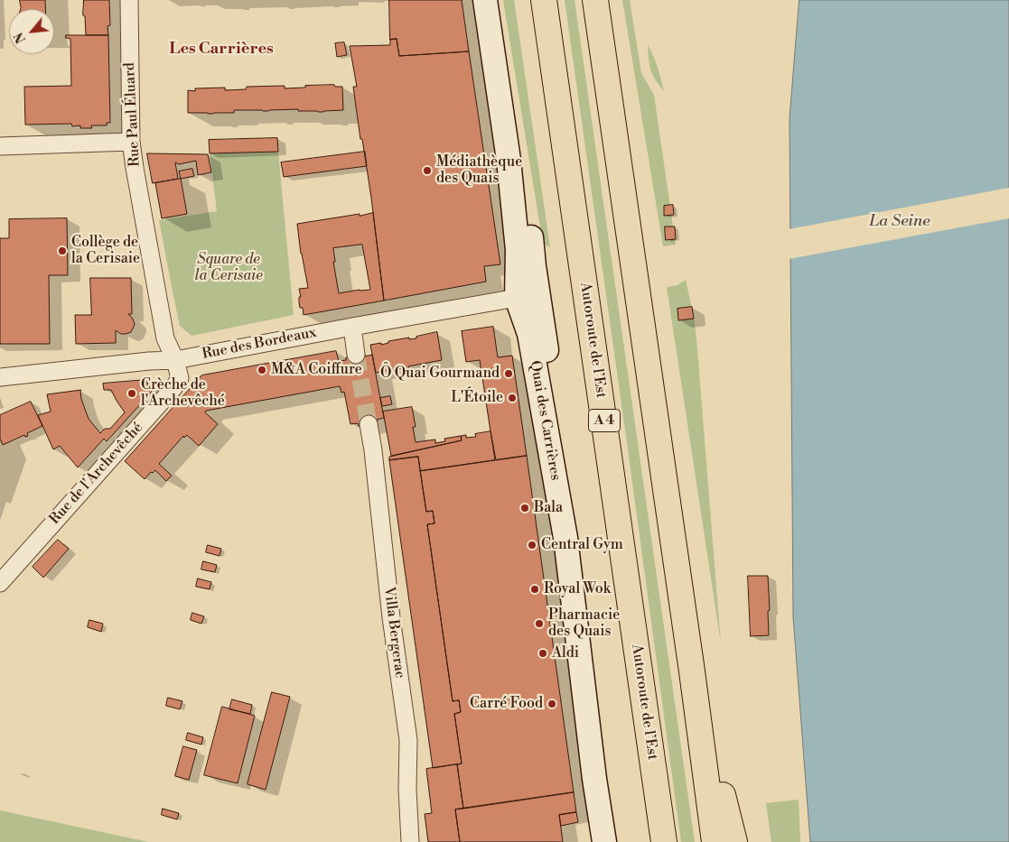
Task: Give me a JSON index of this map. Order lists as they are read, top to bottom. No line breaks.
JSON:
{"streets":{"highway":["Autoroute de l’Est","A 4"],"main road":["Quai des Carrières"],"street":["Rue Paul Éluard","Rue des Bordeaux","Rue de l'Archevêché","Villa Bergerac"]},"crossings":[["Rue Paul Éluard","Rue des Bordeaux"],["Rue Paul Éluard","Rue de l'Archevêché"],["Rue des Bordeaux","Quai des Carrières"],["Rue des Bordeaux","Rue de l'Archevêché"]],"districts":["Les Carrières"],"water":["La Seine"],"parks":["Square de la Cerisaie"],"places":["Médiathèque des Quais","Collège de la Cerisaie","M&A Coiffure","Ô Quai Gourmand","Crèche de l'Archevêché","L'Étoile","Bala","Central Gym","Royal Wok","Pharmacie des Quais","Aldi","Carré Food"],"north":"bottom left"}
